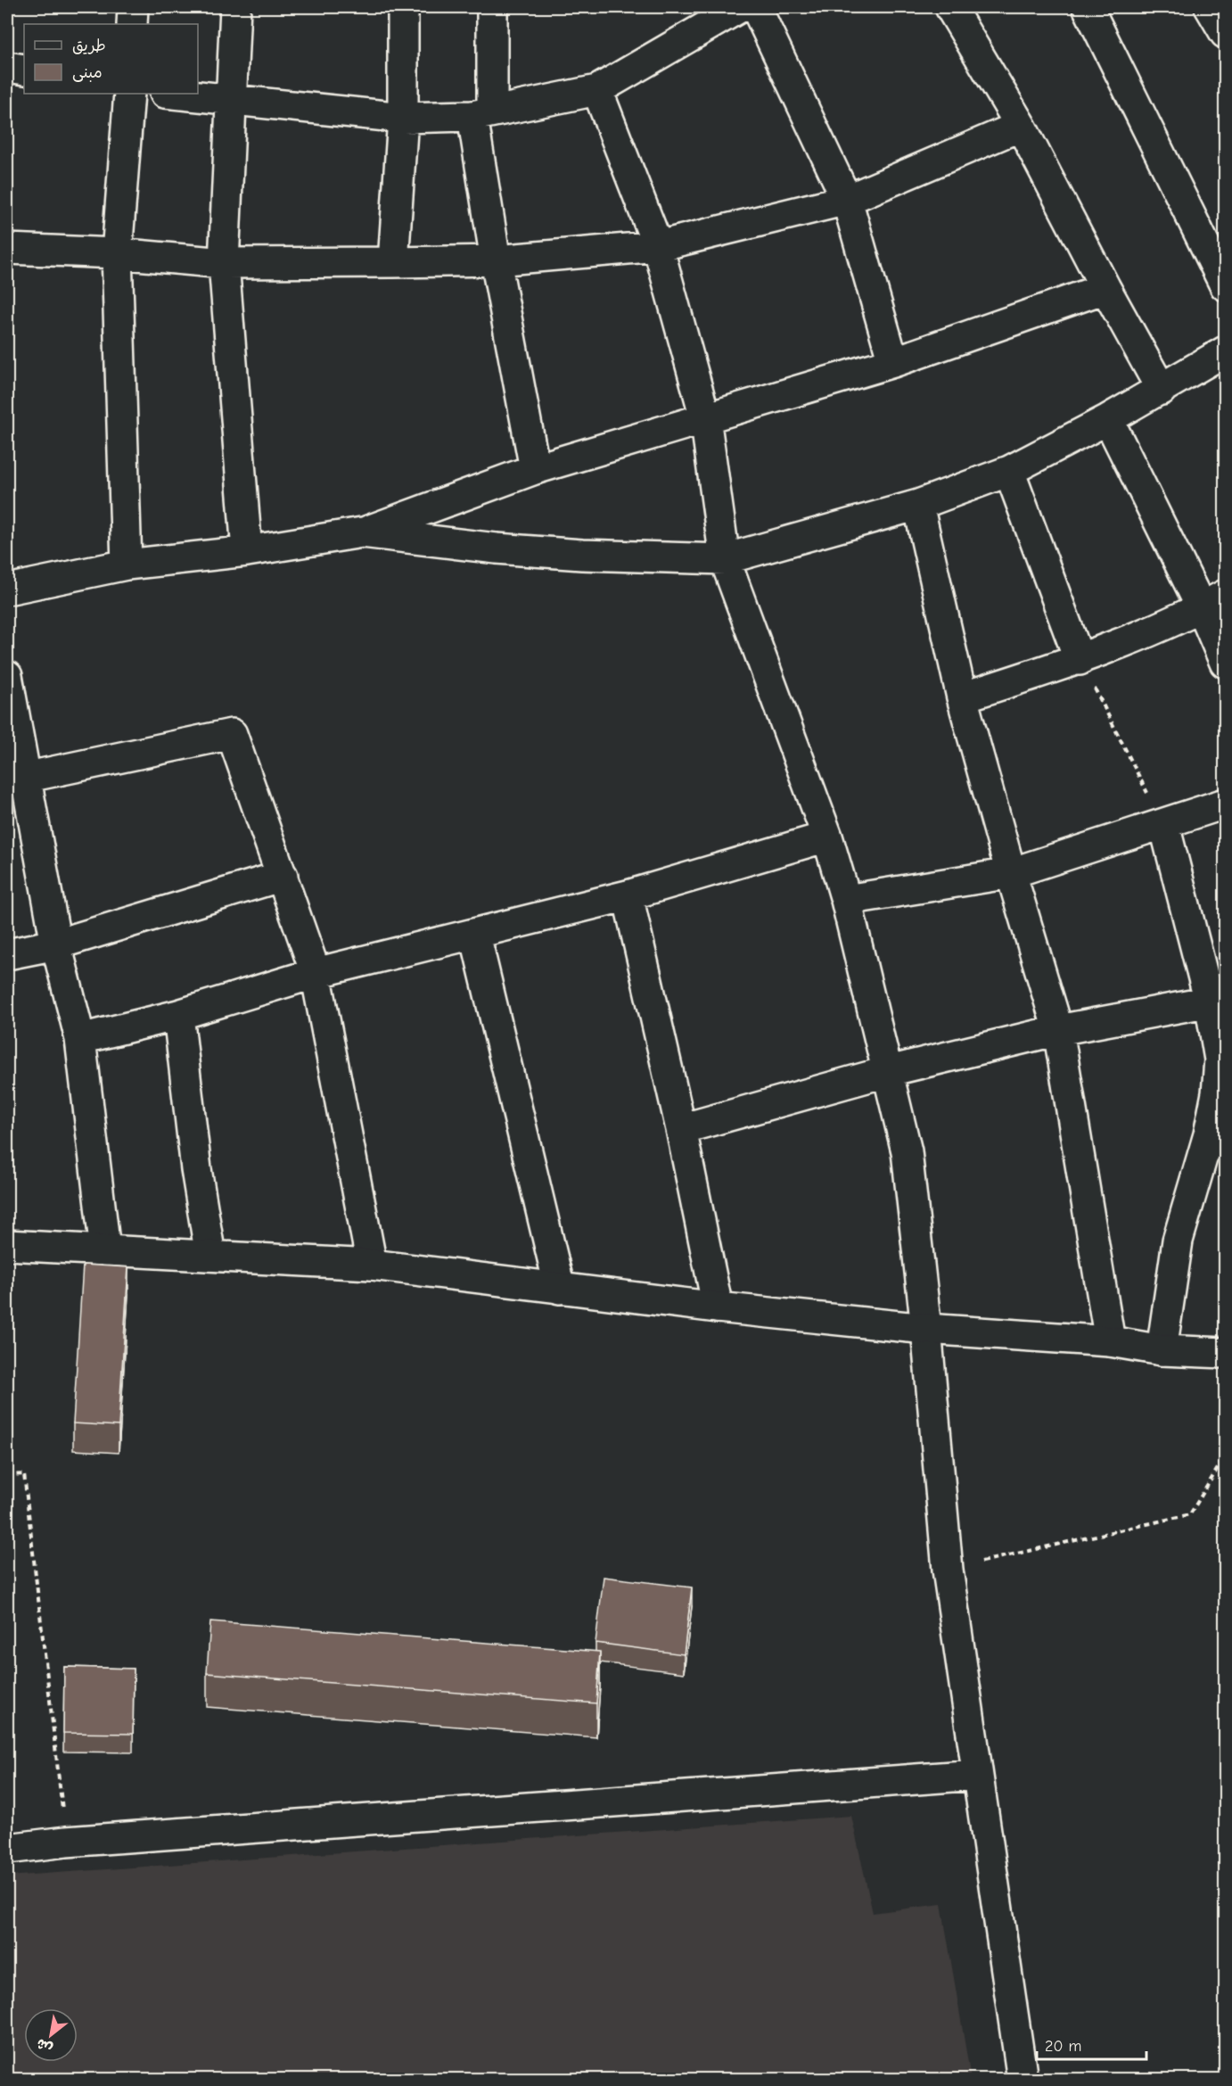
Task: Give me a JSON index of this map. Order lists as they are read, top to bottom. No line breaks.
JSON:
{"legend":["طريق","مبنى"],"scale_bar":"20 m","north":"bottom left"}
